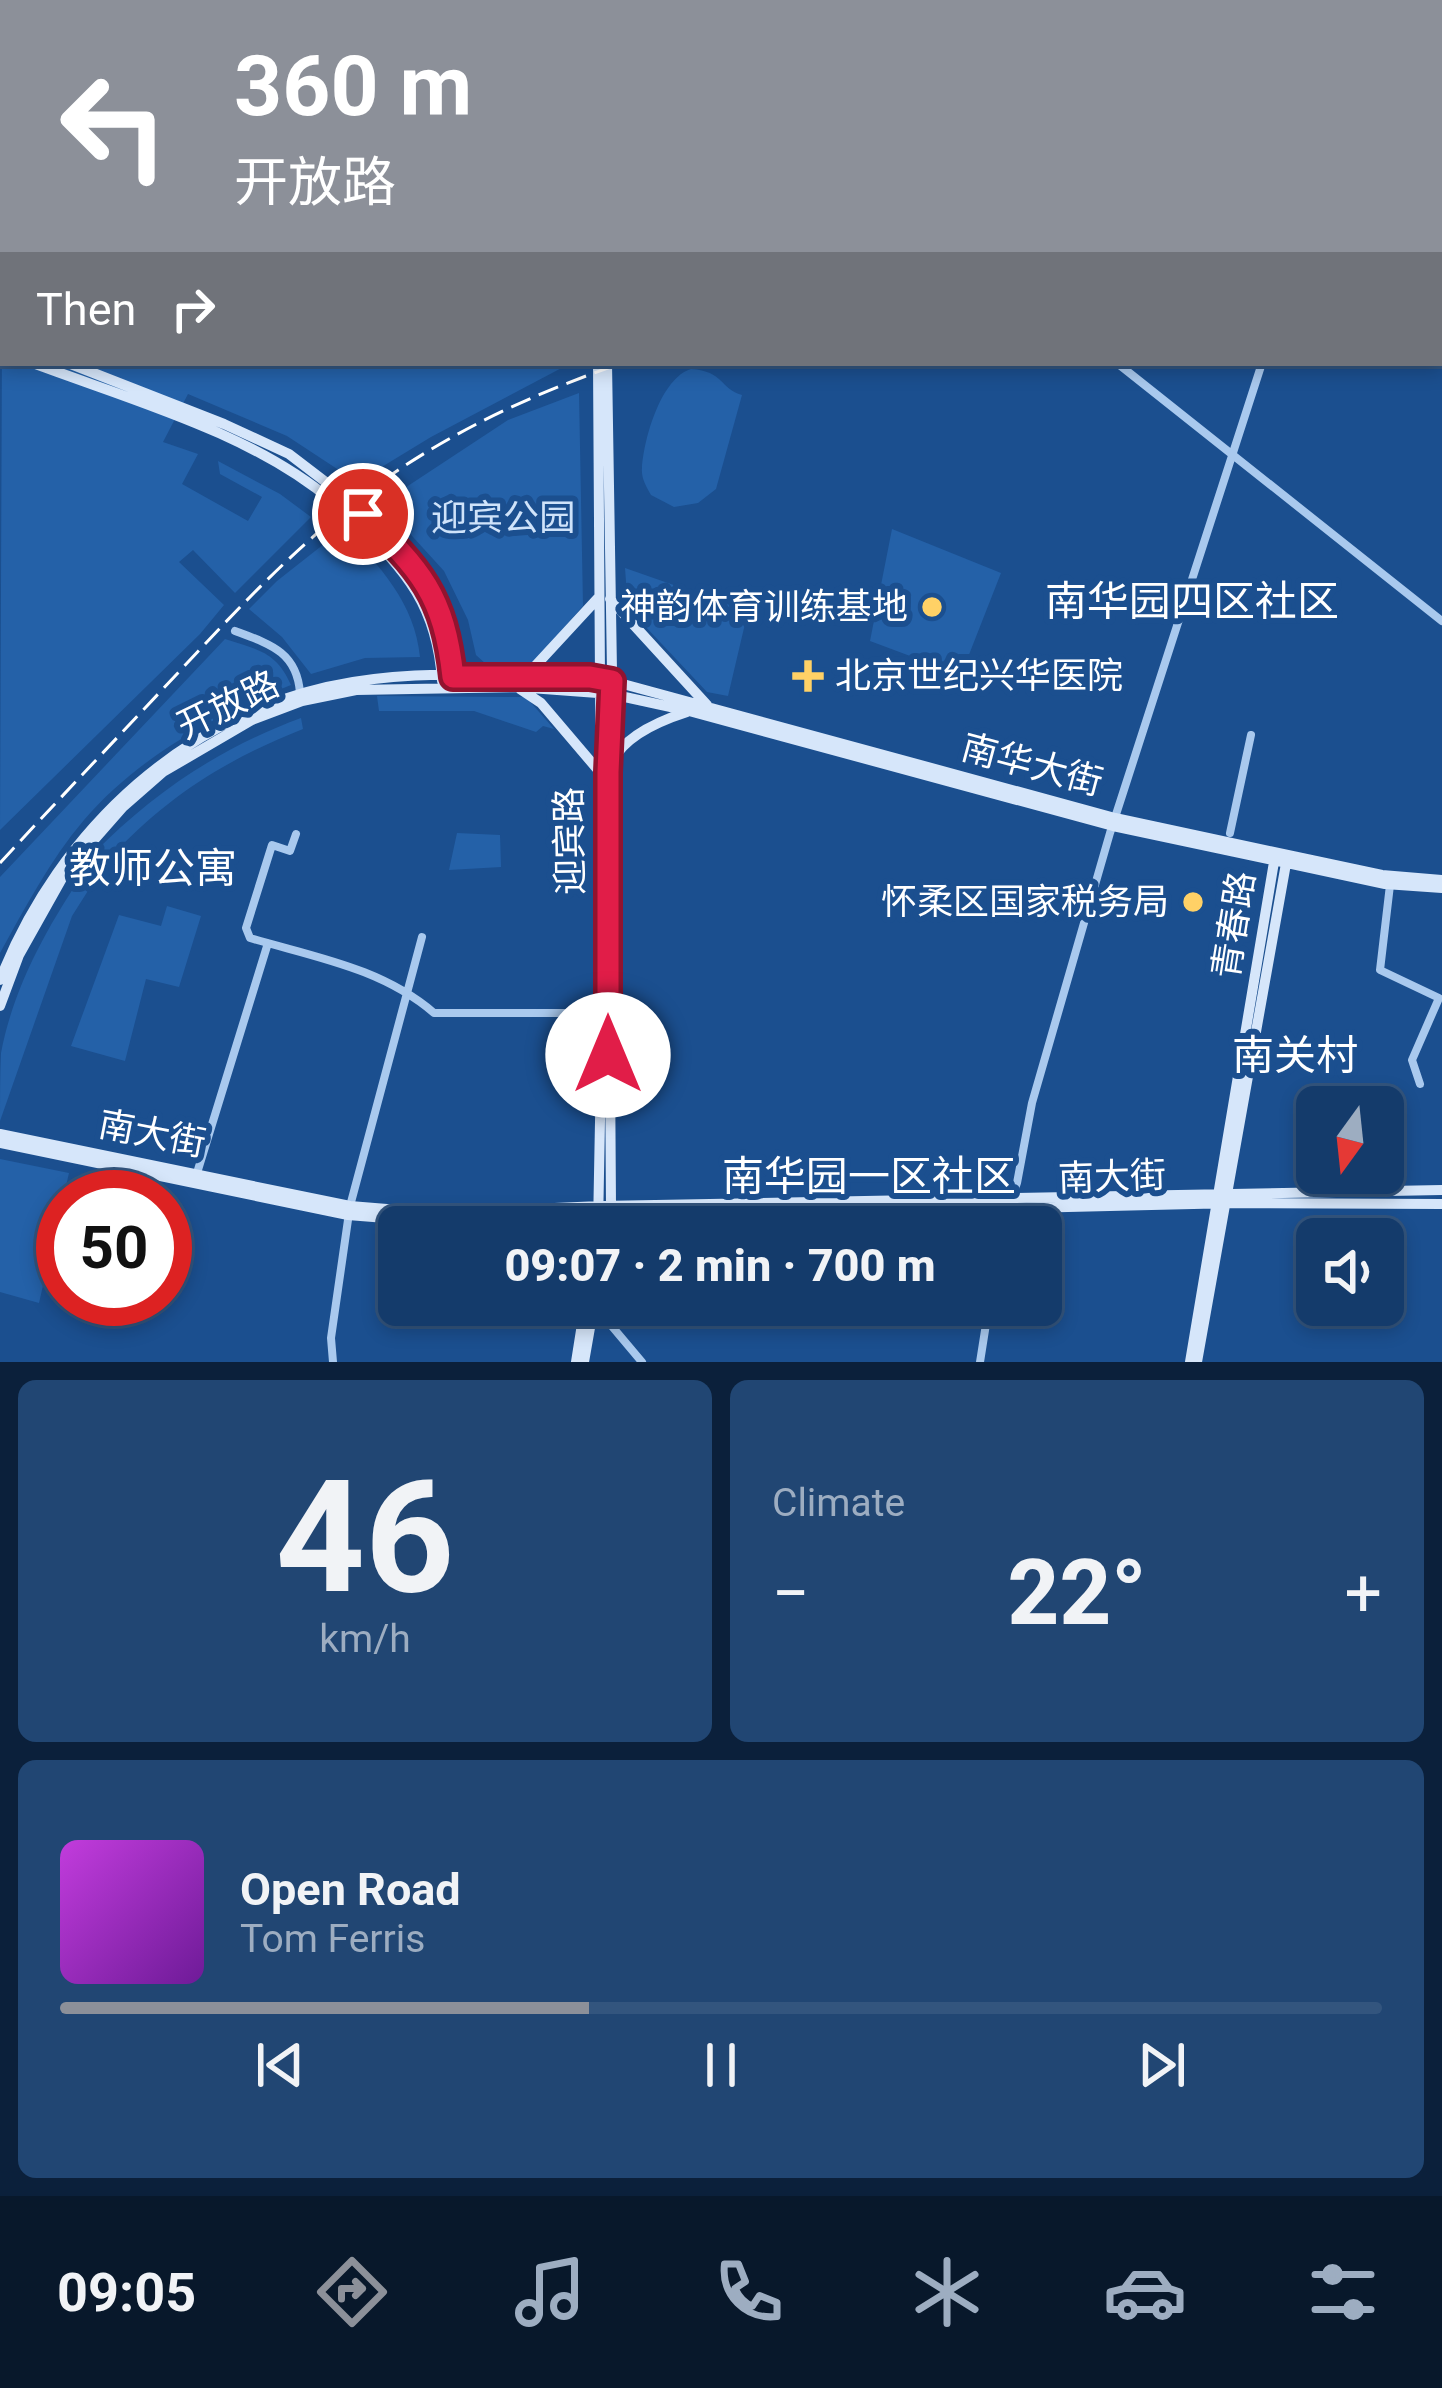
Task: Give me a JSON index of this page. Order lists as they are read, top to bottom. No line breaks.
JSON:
{"streets":{"main road":["开放路","南华大街","迎宾路","青春路","南大街"]},"crossings":[["开放路","南华大街"],["开放路","迎宾路"],["南华大街","迎宾路"],["南华大街","青春路"],["青春路","南大街"]],"districts":["南华园四区社区","教师公寓","南关村","南华园一区社区"],"parks":["迎宾公园"],"places":{"other":["神韵体育训练基地","怀柔区国家税务局"],"health":["北京世纪兴华医院"]},"north":"bottom","page":{"turn":["360 m","开放路"],"then":"Then","limit":"50","trip":"09:07 · 2 min · 700 m","tile":[["46","km/h"],"Climate"],"heat":["−","22°","+"],"song":["Open Road","Tom Ferris"],"tabs":"09:05"}}
